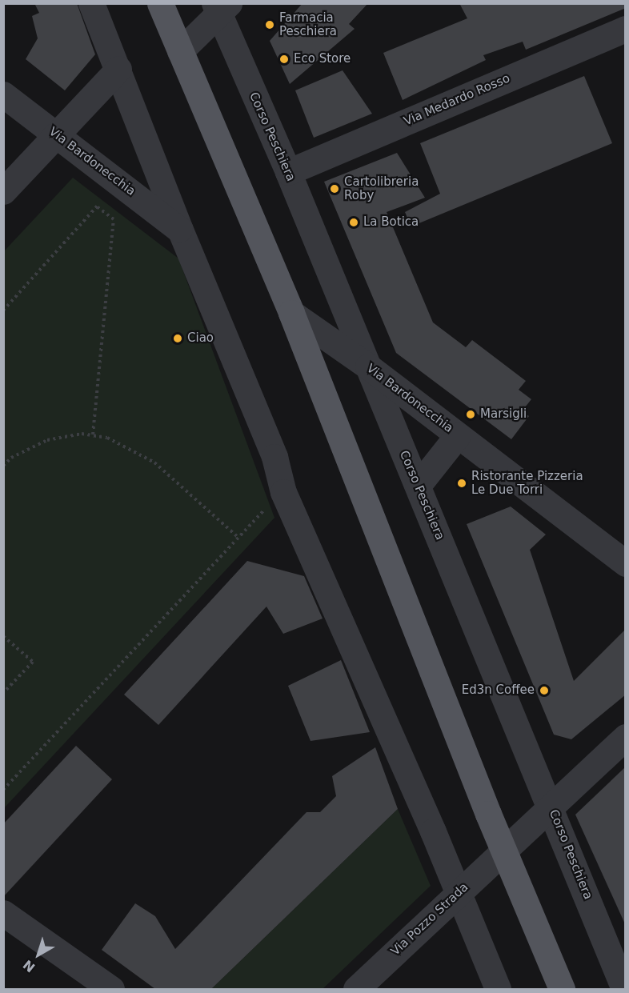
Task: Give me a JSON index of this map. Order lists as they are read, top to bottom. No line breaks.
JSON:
{"streets":{"street":["Via Medardo Rosso","Corso Peschiera","Via Bardonecchia","Via Pozzo Strada"]},"crossings":[["Via Medardo Rosso","Corso Peschiera"],["Corso Peschiera","Via Bardonecchia"],["Corso Peschiera","Via Pozzo Strada"]],"places":["Farmacia Peschiera","Eco Store","Cartolibreria Roby","La Botica","Ciao","Marsigli","Ristorante Pizzeria Le Due Torri","Ed3n Coffee"],"north":"bottom left"}
